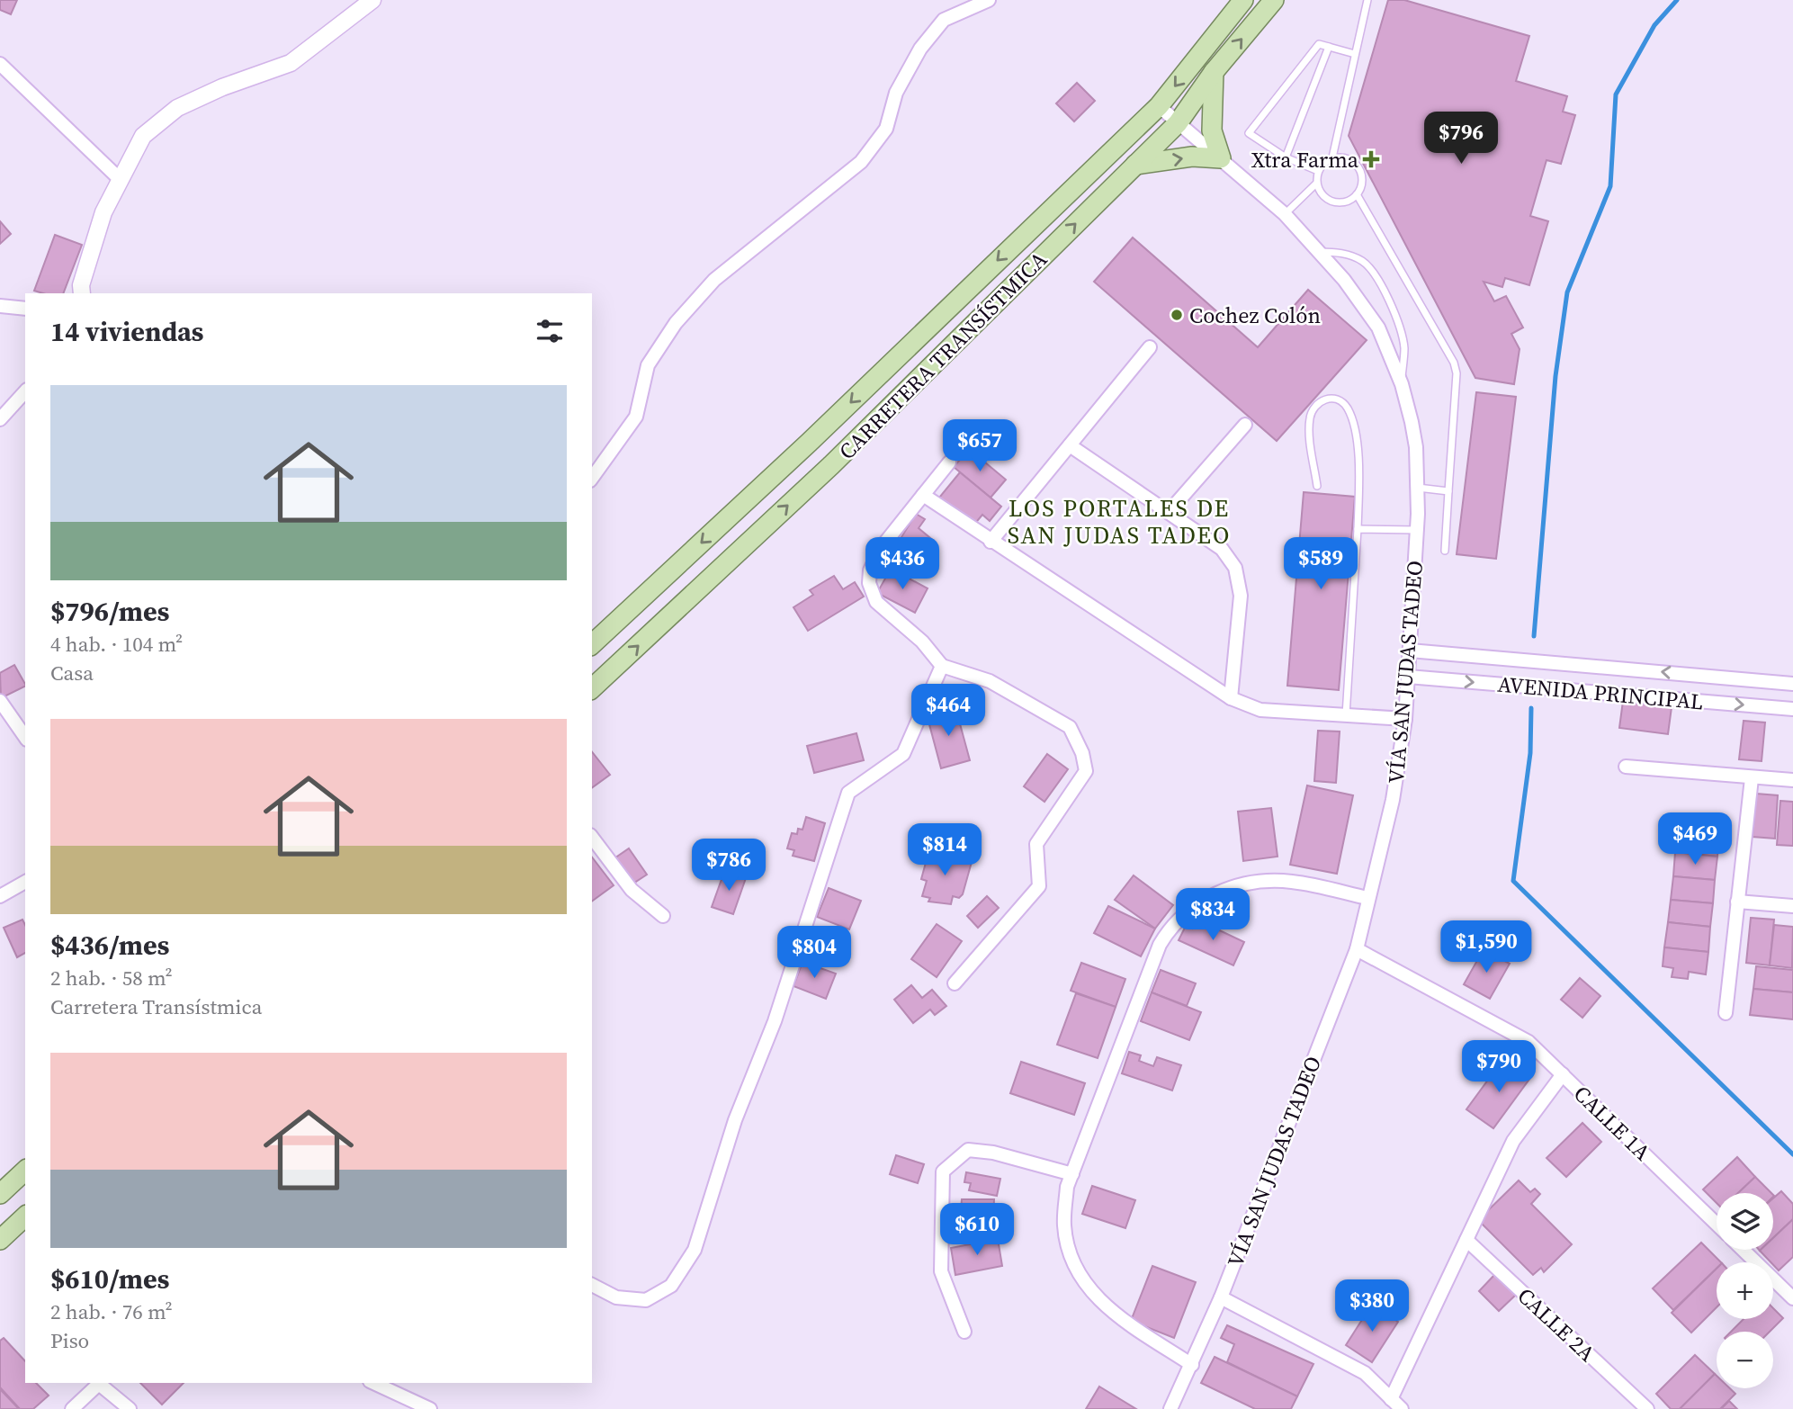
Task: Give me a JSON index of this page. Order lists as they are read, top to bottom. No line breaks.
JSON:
{"streets":{"main road":["CARRETERA TRANSÍSTMICA"],"street":["VÍA SAN JUDAS TADEO","AVENIDA PRINCIPAL","CALLE 1A","CALLE 2A"]},"crossings":[["CARRETERA TRANSÍSTMICA","VÍA SAN JUDAS TADEO"],["VÍA SAN JUDAS TADEO","AVENIDA PRINCIPAL"],["VÍA SAN JUDAS TADEO","CALLE 1A"]],"districts":["LOS PORTALES DE SAN JUDAS TADEO"],"places":{"health":["Xtra Farma"],"other":["Cochez Colón"]},"page":{"price":["$796","$657","$436","$589","$464","$469","$814","$786","$834","$1,590","$804","$790","$610","$380"],"heading":"14 viviendas","list":[{"name":"$796/mes","note":"4 hab. · 104 m² · Casa"},{"name":"$436/mes","note":"2 hab. · 58 m² · Carretera Transístmica"},{"name":"$610/mes","note":"2 hab. · 76 m² · Piso"}],"map_buttons":["+","−"]}}
